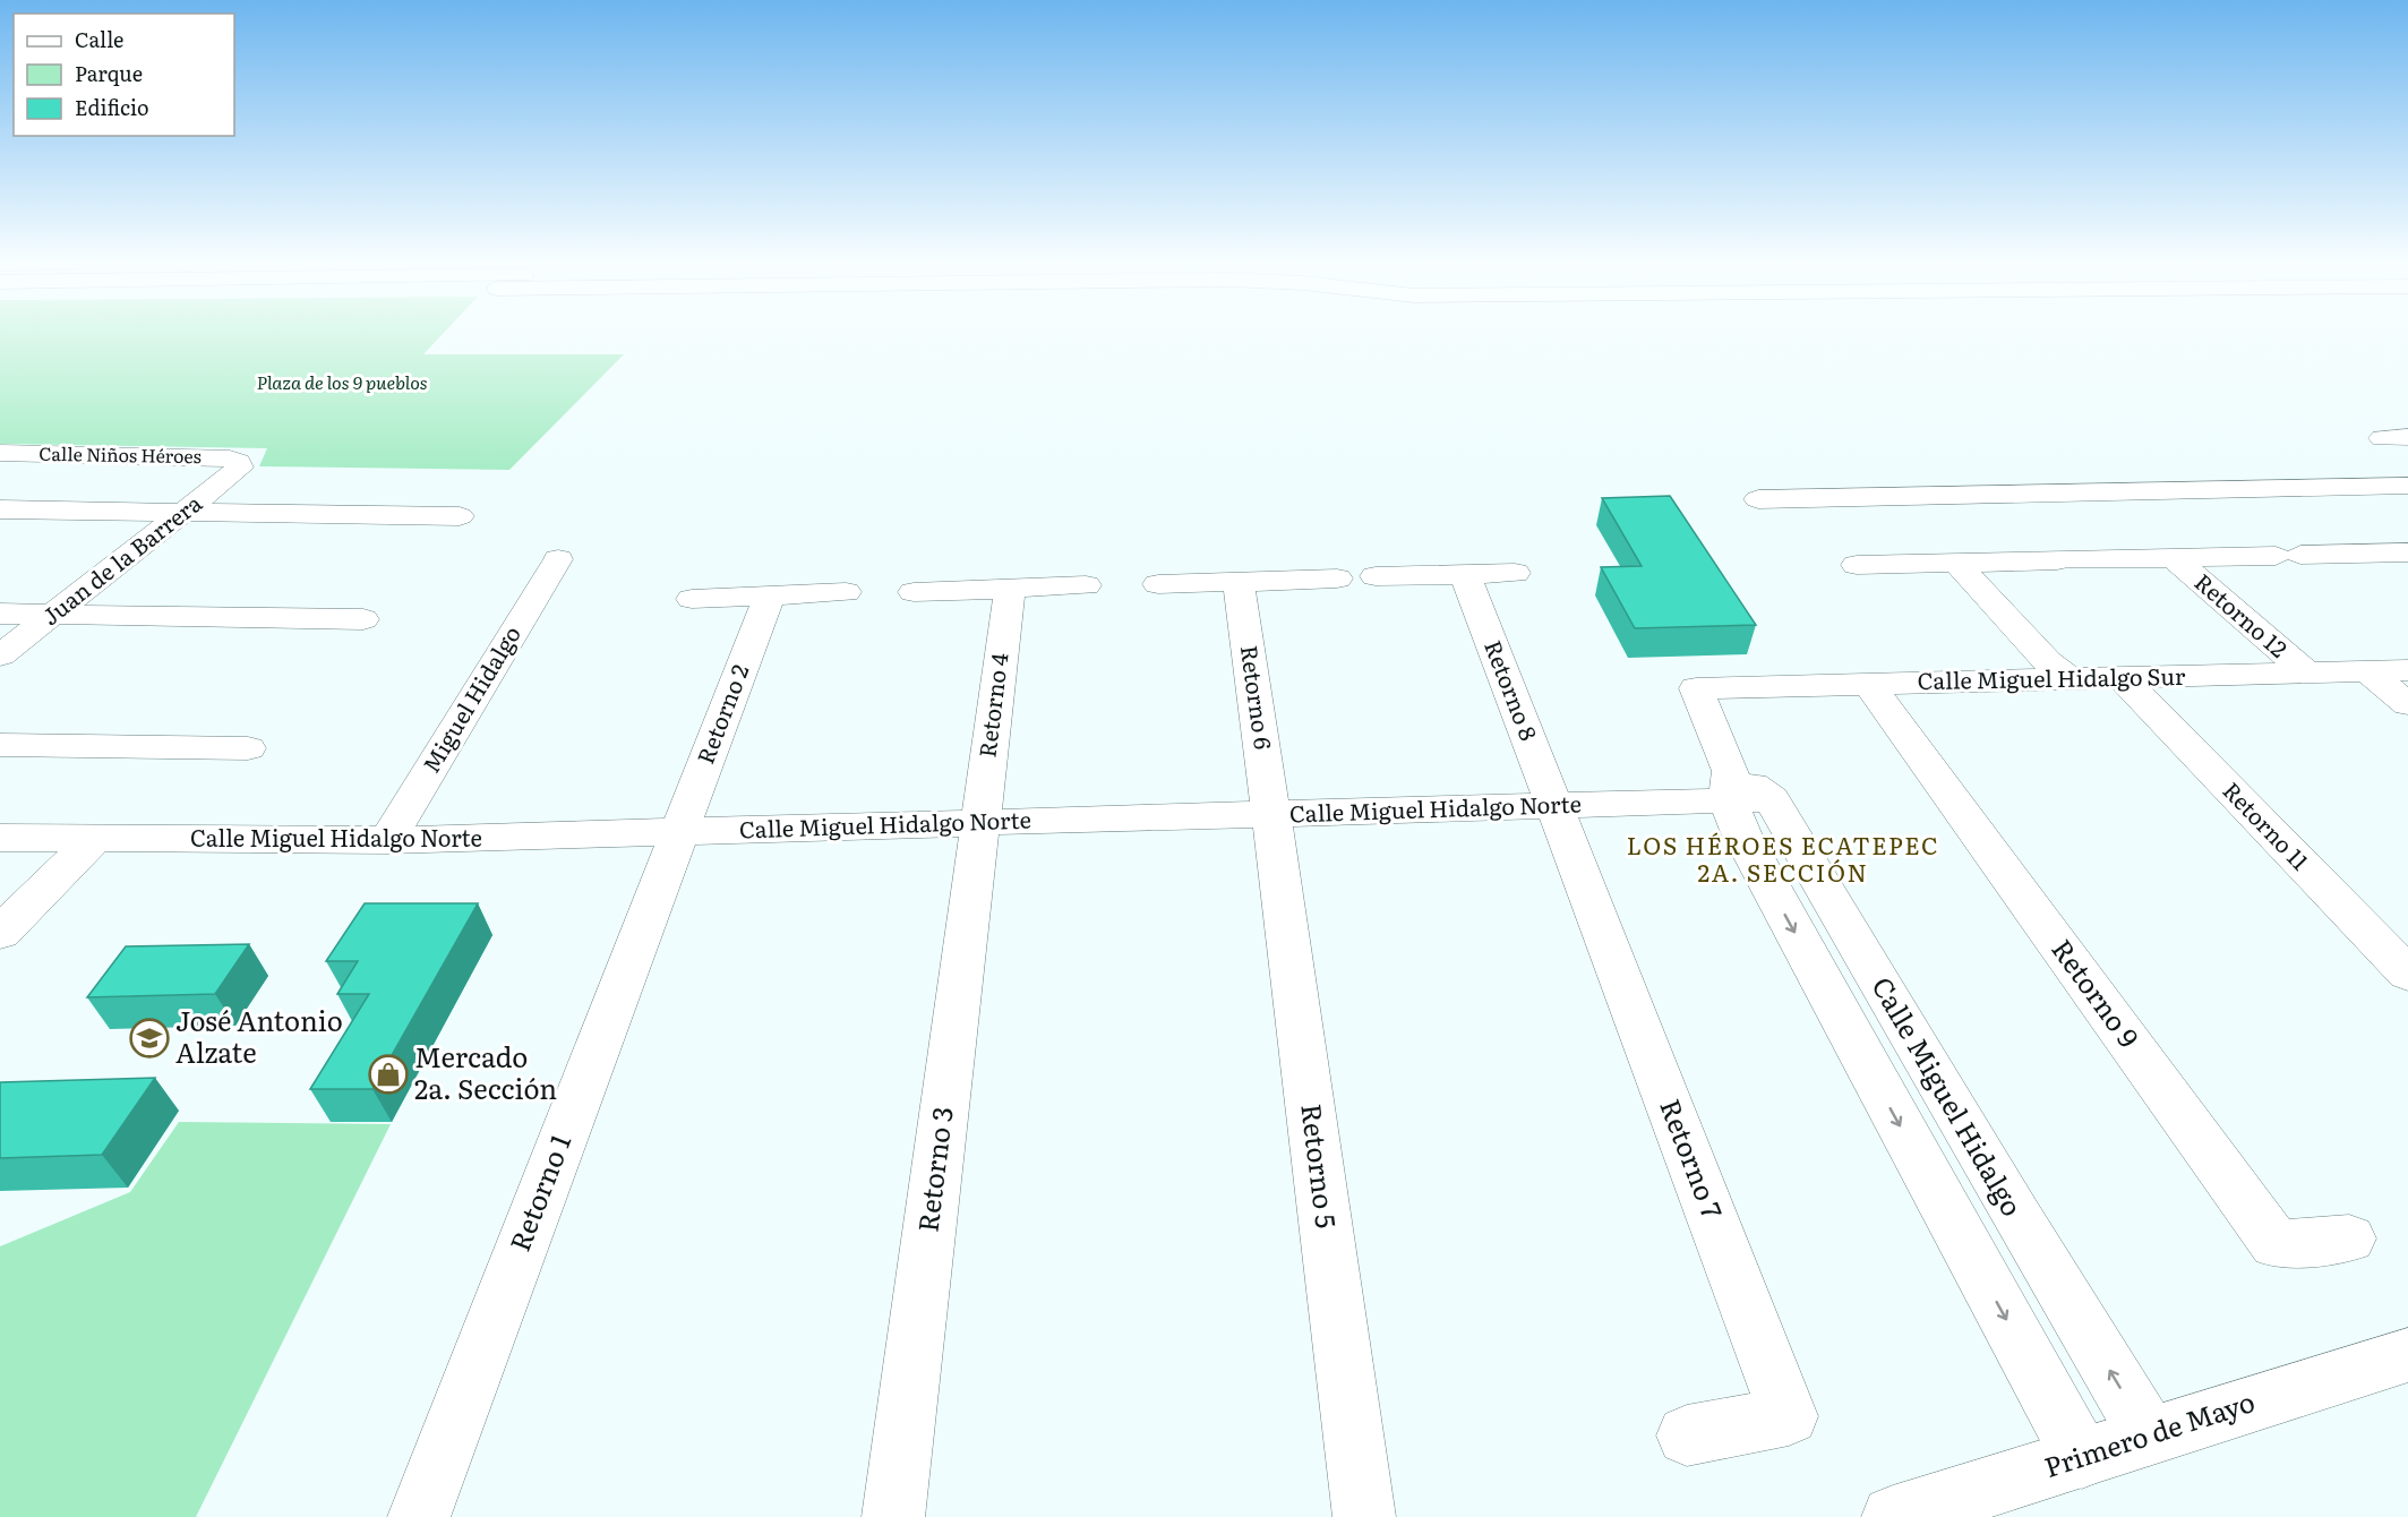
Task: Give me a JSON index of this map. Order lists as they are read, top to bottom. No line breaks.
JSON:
{"streets":{"street":["Calle Niños Héroes","Juan de la Barrera","Retorno 12","Calle Miguel Hidalgo Sur","Retorno 8","Retorno 6","Miguel Hidalgo","Retorno 4","Retorno 2","Calle Miguel Hidalgo Norte","Retorno 11","Retorno 9","Calle Miguel Hidalgo","Retorno 7","Retorno 5","Retorno 3","Retorno 1","Primero de Mayo"]},"crossings":[["Calle Niños Héroes","Juan de la Barrera"],["Retorno 12","Calle Miguel Hidalgo Sur"],["Calle Miguel Hidalgo Sur","Retorno 11"],["Calle Miguel Hidalgo Sur","Retorno 9"],["Calle Miguel Hidalgo Sur","Calle Miguel Hidalgo"],["Retorno 8","Calle Miguel Hidalgo Norte"],["Retorno 8","Retorno 7"],["Retorno 6","Calle Miguel Hidalgo Norte"],["Retorno 6","Retorno 5"],["Miguel Hidalgo","Calle Miguel Hidalgo Norte"],["Retorno 4","Calle Miguel Hidalgo Norte"],["Retorno 4","Retorno 3"],["Retorno 2","Calle Miguel Hidalgo Norte"],["Retorno 2","Retorno 1"],["Calle Miguel Hidalgo Norte","Calle Miguel Hidalgo"],["Calle Miguel Hidalgo Norte","Retorno 7"],["Calle Miguel Hidalgo Norte","Retorno 5"],["Calle Miguel Hidalgo Norte","Retorno 3"],["Calle Miguel Hidalgo Norte","Retorno 1"],["Calle Miguel Hidalgo","Primero de Mayo"]],"districts":["LOS HÉROES ECATEPEC 2A. SECCIÓN"],"parks":["Plaza de los 9 pueblos"],"places":{"school or university":["José Antonio Alzate"],"shop":["Mercado 2a. Sección"]},"legend":["Calle","Parque","Edificio"]}
